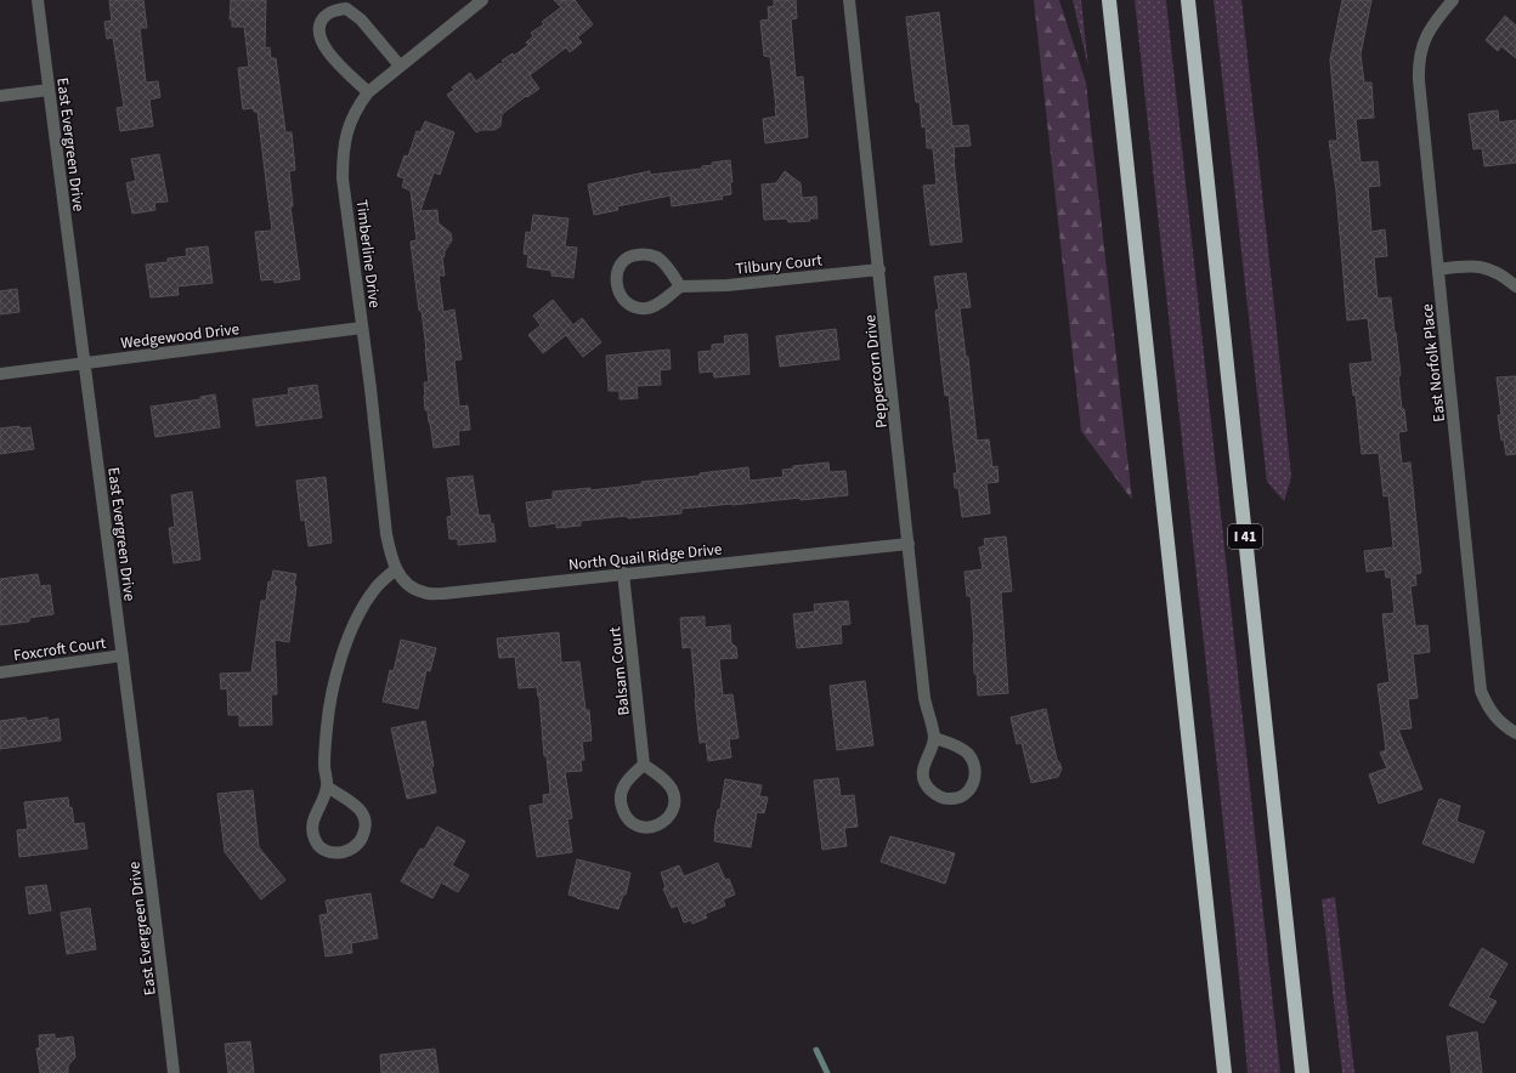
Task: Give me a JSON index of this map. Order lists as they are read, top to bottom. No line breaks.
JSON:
{"streets":{"highway":["I 41"],"street":["East Evergreen Drive","Timberline Drive","Tilbury Court","Wedgewood Drive","East Norfolk Place","Peppercorn Drive","North Quail Ridge Drive","Foxcroft Court","Balsam Court"]},"crossings":[["East Evergreen Drive","Wedgewood Drive"],["East Evergreen Drive","Foxcroft Court"],["Timberline Drive","Wedgewood Drive"],["Timberline Drive","North Quail Ridge Drive"],["Tilbury Court","Peppercorn Drive"],["Peppercorn Drive","North Quail Ridge Drive"],["North Quail Ridge Drive","Balsam Court"]]}
